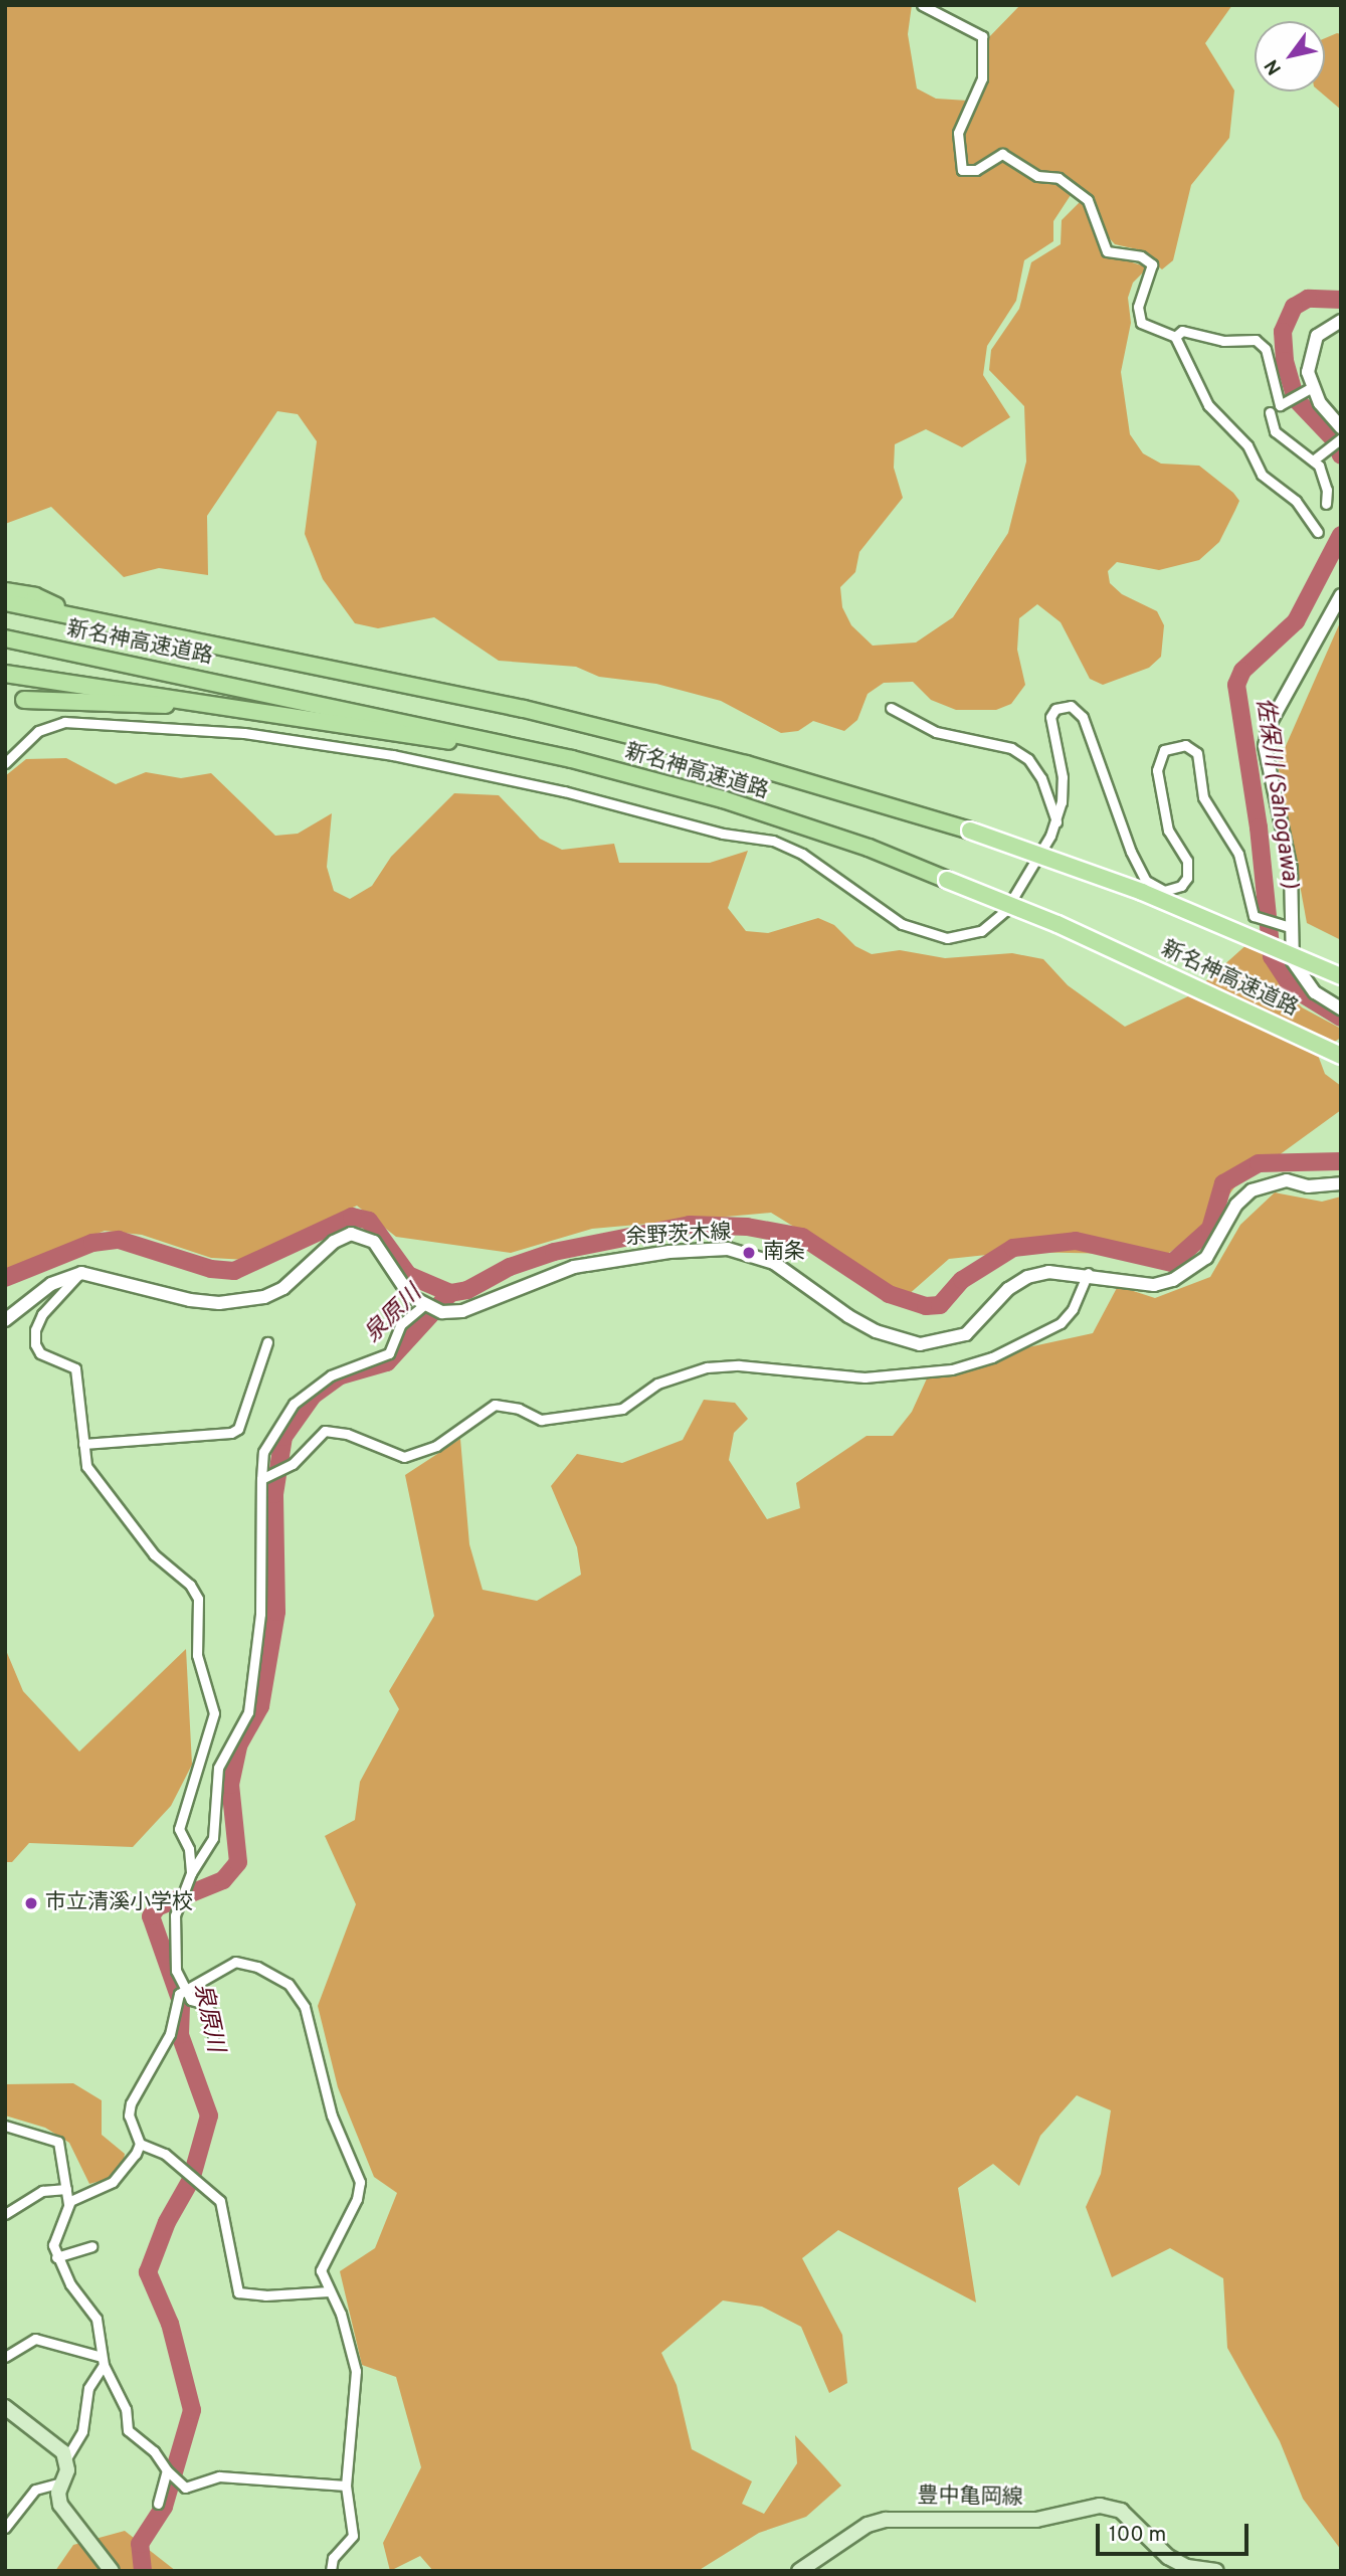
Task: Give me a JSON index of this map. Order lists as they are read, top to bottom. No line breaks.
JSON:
{"streets":{"highway":["新名神高速道路"],"main road":["余野茨木線","豊中亀岡線"]},"water":["佐保川 (Sahogawa)","泉原川"],"places":["南条","市立清溪小学校"],"scale_bar":"100 m","north":"bottom left"}
